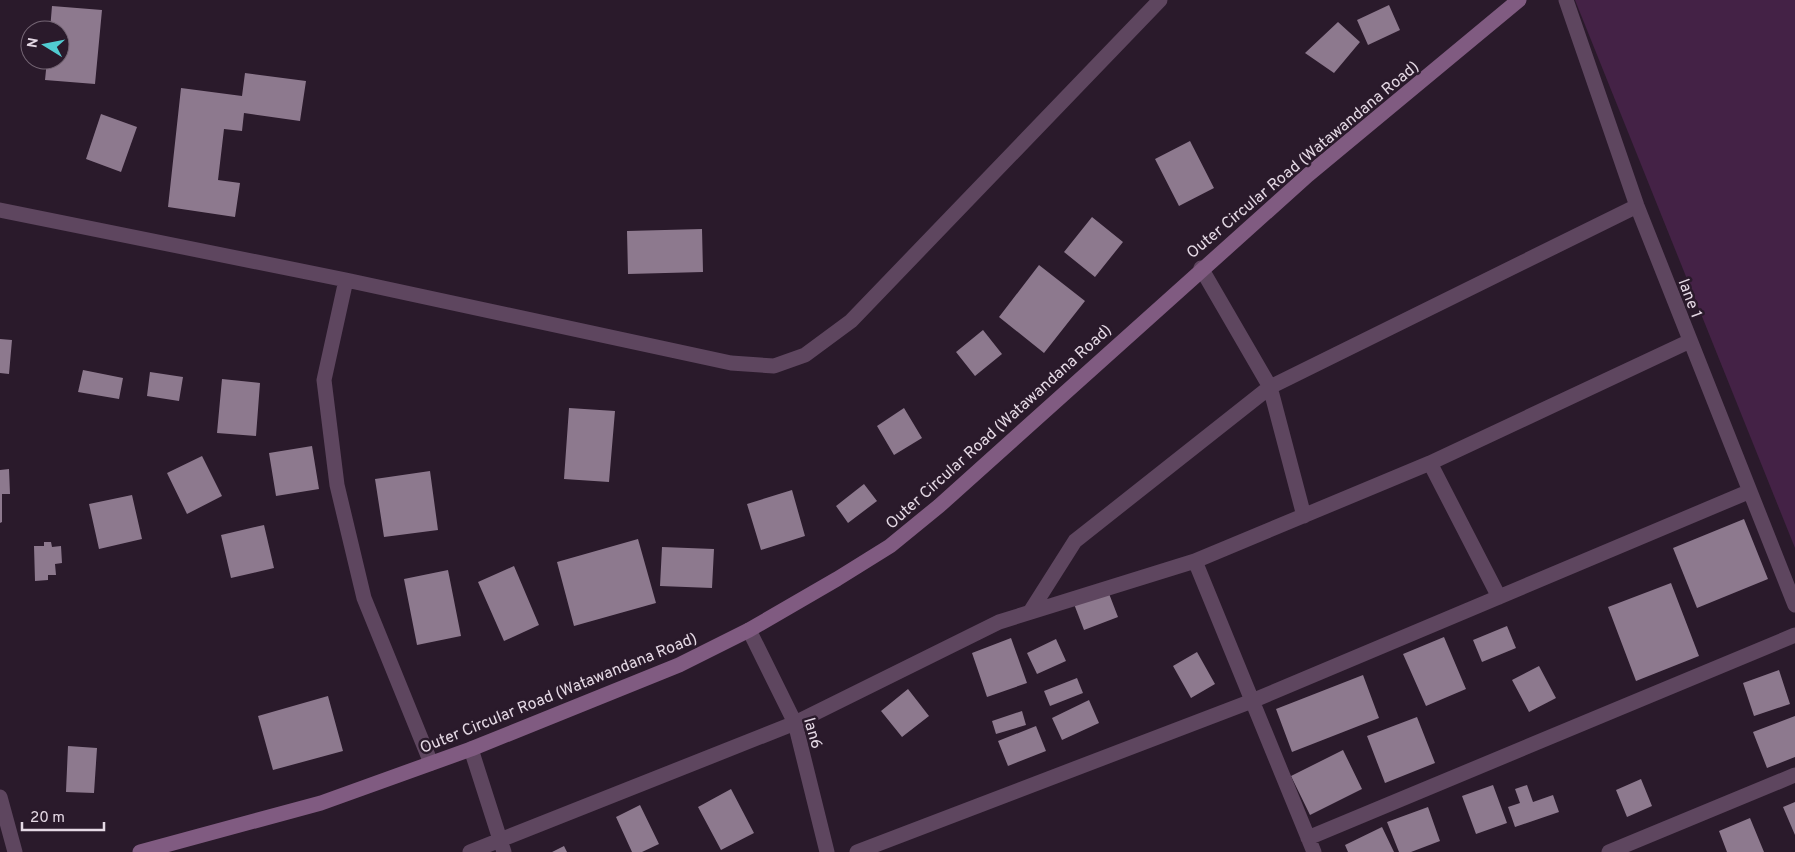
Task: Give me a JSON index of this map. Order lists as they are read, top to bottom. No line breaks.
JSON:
{"streets":{"main road":["Outer Circular Road (Watawandana Road)"],"street":["lane 1","lan6"]},"crossings":[["Outer Circular Road (Watawandana Road)","lan6"]],"scale_bar":"20 m","north":"left"}
